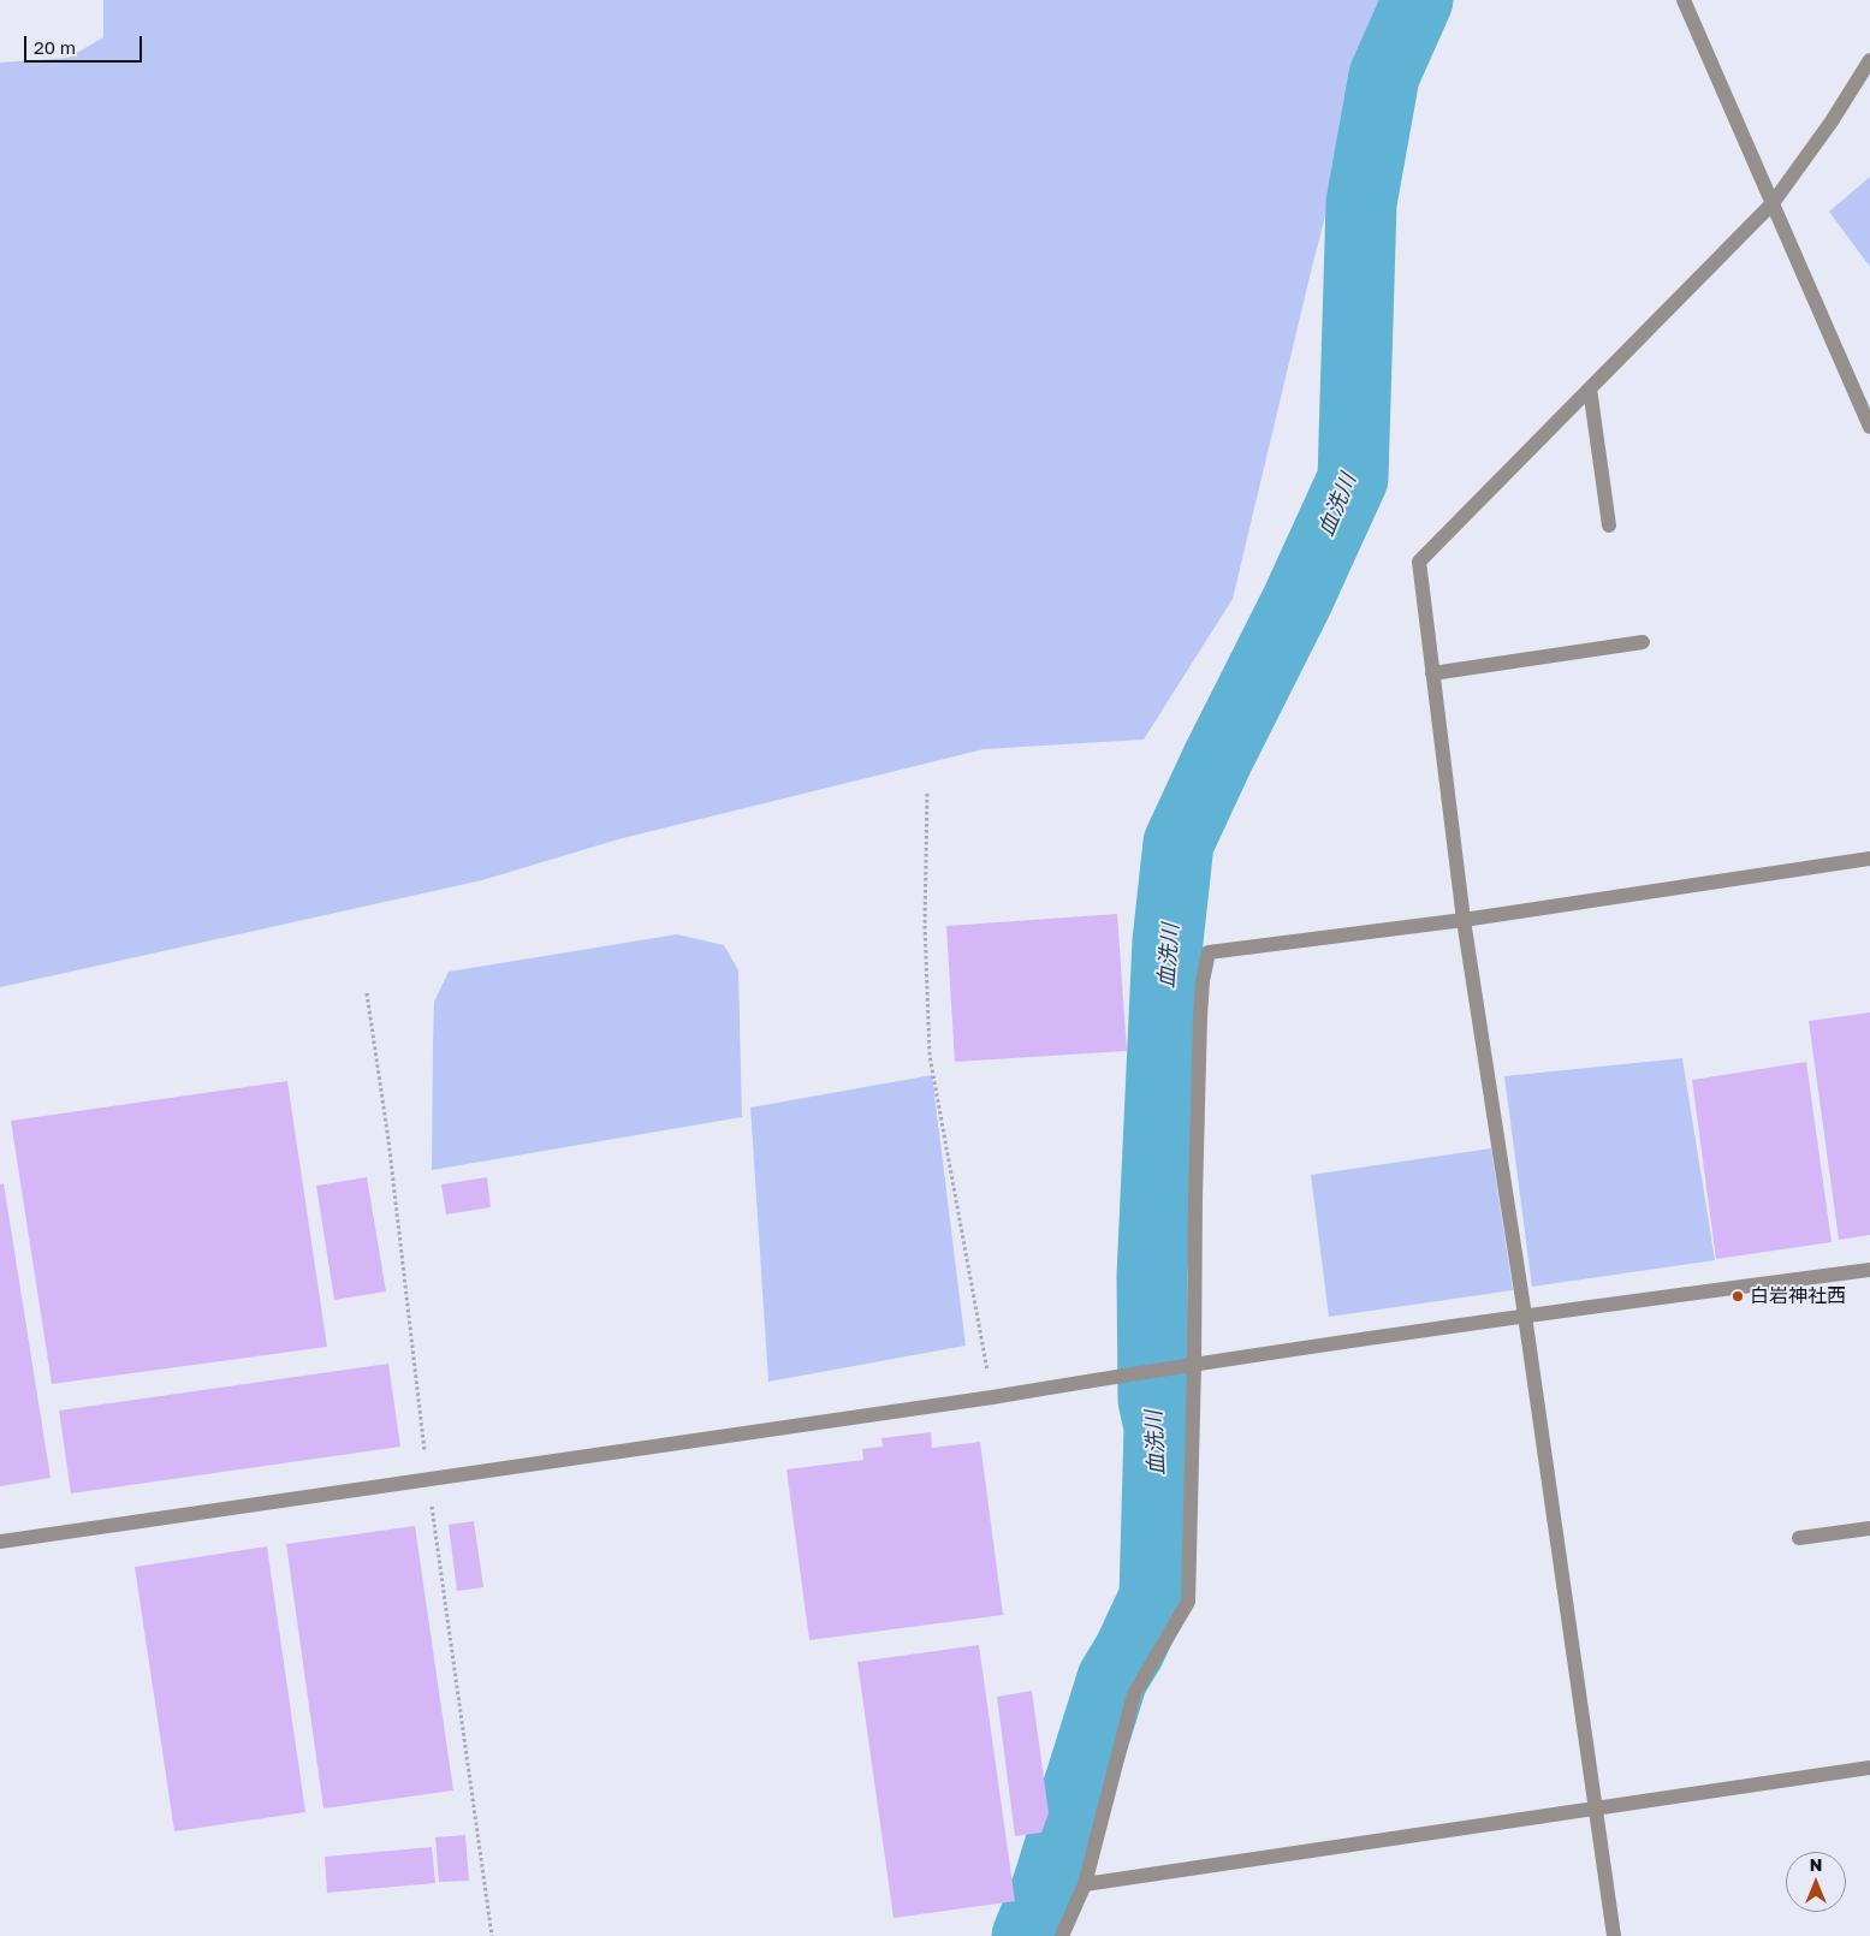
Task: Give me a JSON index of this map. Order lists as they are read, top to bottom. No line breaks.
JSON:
{"water":["血洗川"],"places":["白岩神社西"],"scale_bar":"20 m","north":"top"}
